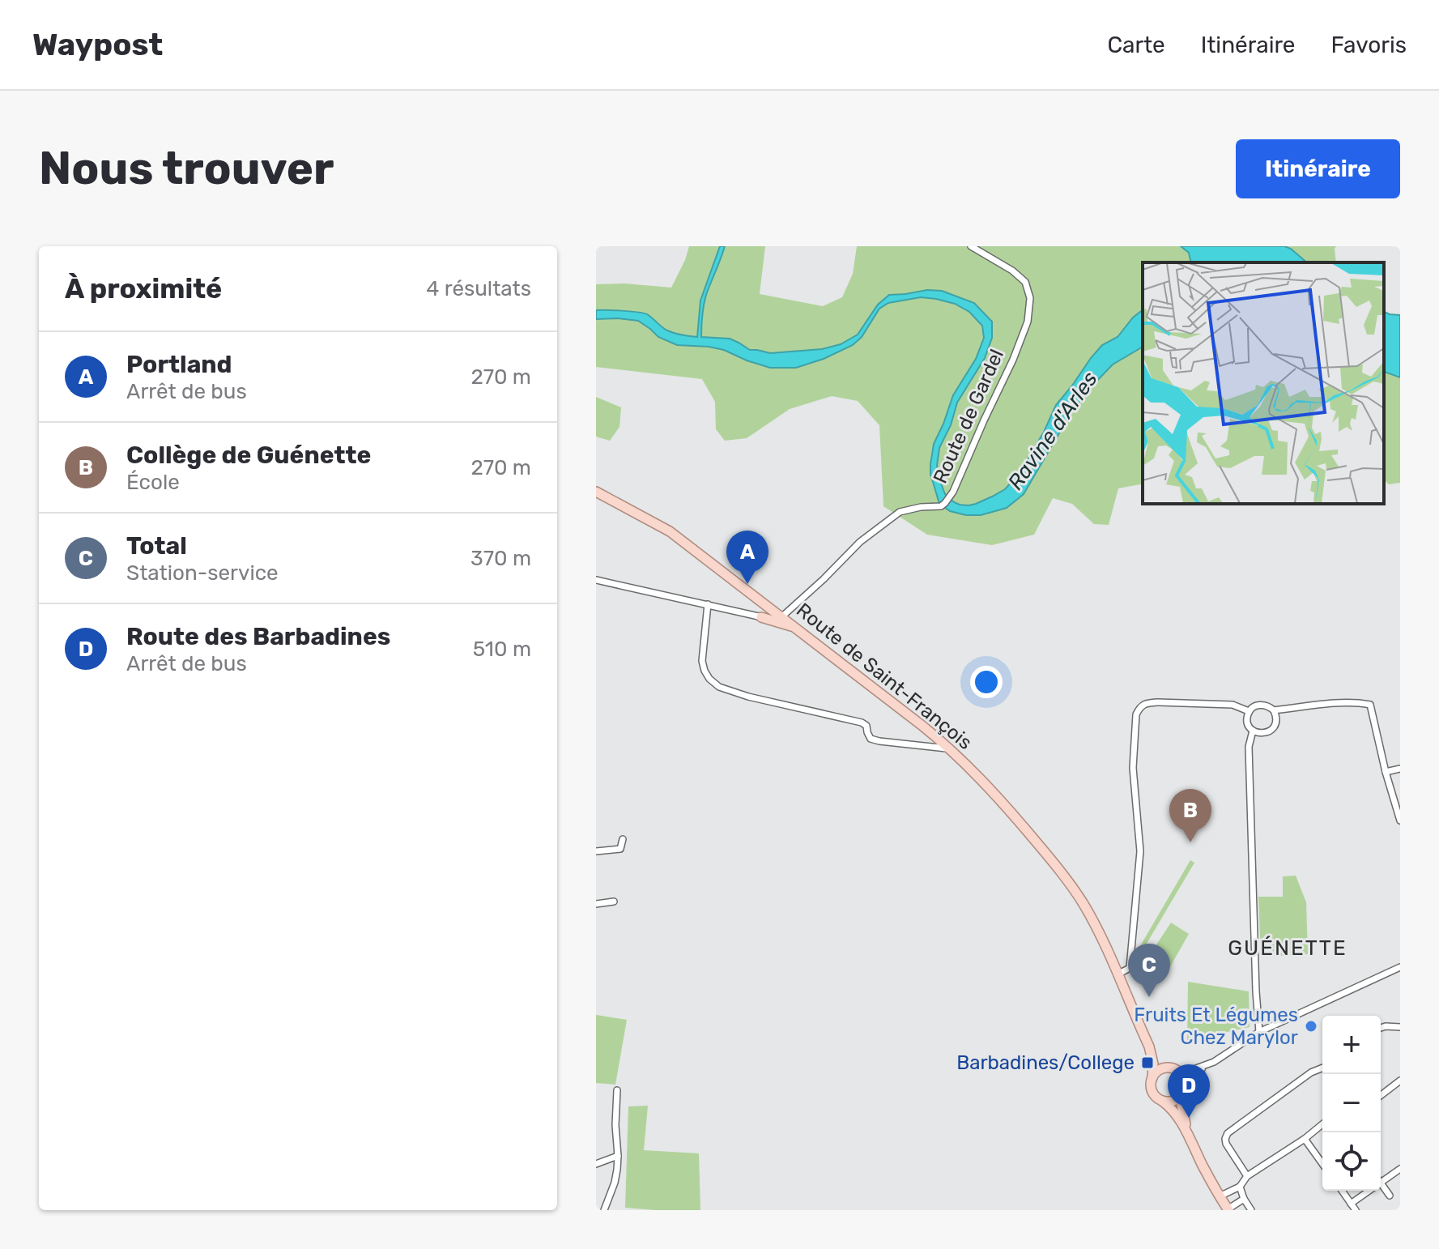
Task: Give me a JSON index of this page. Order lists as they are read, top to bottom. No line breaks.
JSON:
{"streets":{"main road":["Route de Saint-François"],"street":["Route de Gardel"]},"crossings":[["Route de Gardel","Route de Saint-François"]],"districts":["GUÉNETTE"],"water":["Ravine d'Arles"],"places":{"other":["Fruits Et Légumes Chez Marylor"],"transit":["Barbadines/College"]},"page":{"header":"Waypost","nav":["Carte","Itinéraire","Favoris"],"buttons":"Itinéraire","title":"Nous trouver","heading":["À proximité","4 résultats"],"list":[{"mark":"A","name":"Portland","note":"Arrêt de bus","value":"270 m"},{"mark":"B","name":"Collège de Guénette","note":"École","value":"270 m"},{"mark":"C","name":"Total","note":"Station-service","value":"370 m"},{"mark":"D","name":"Route des Barbadines","note":"Arrêt de bus","value":"510 m"}],"pins":["A","B","C","D"],"map_buttons":["+","−"]}}
